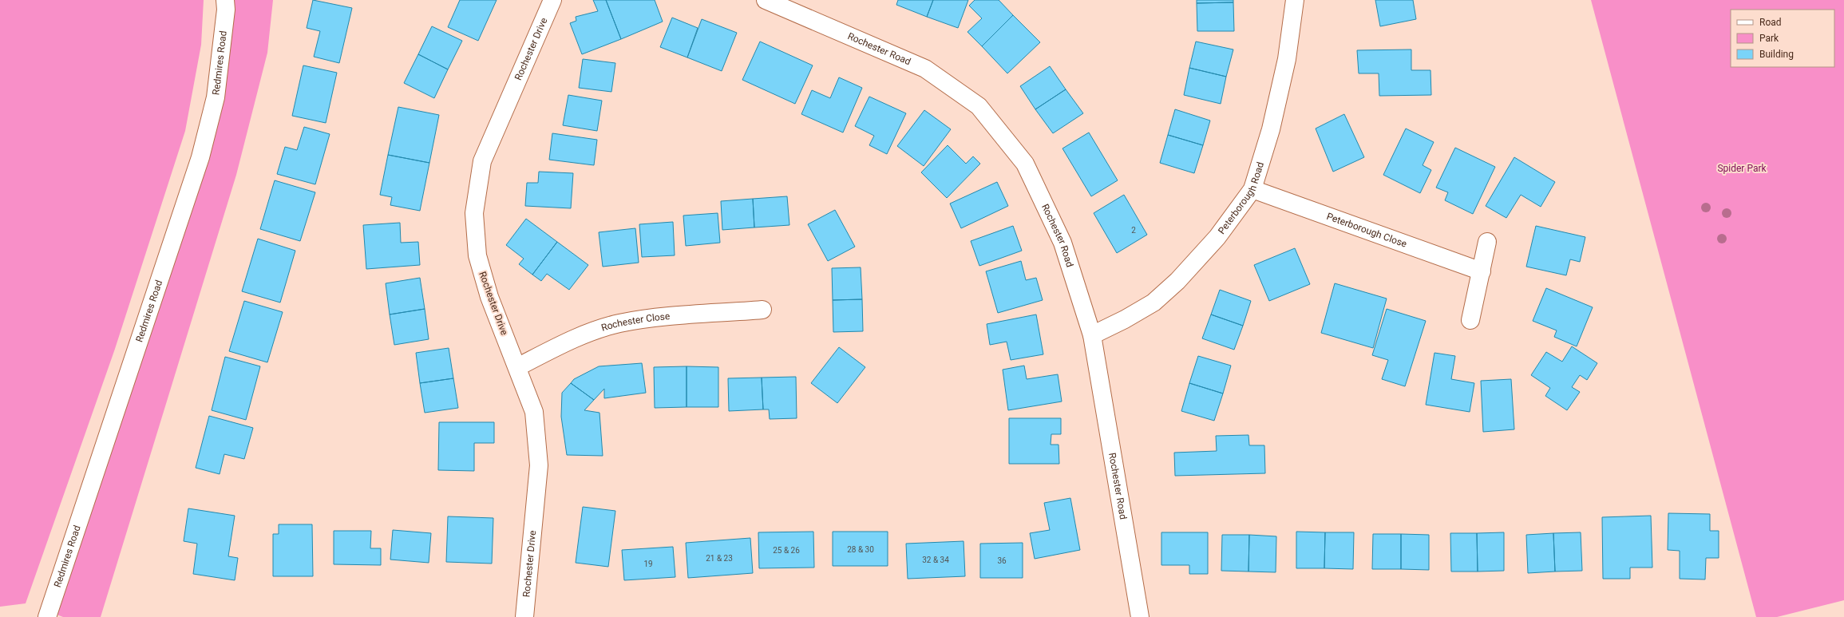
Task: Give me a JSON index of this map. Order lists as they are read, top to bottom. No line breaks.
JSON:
{"streets":{"street":["Rochester Drive","Rochester Road","Redmires Road","Peterborough Road","Peterborough Close","Rochester Close"]},"crossings":[["Rochester Drive","Rochester Close"],["Rochester Road","Peterborough Road"],["Peterborough Road","Peterborough Close"]],"parks":["Spider Park"],"house_numbers":["2","28 & 30","25 & 26","21 & 23","32 & 34","36","19"],"legend":["Road","Park","Building"]}
